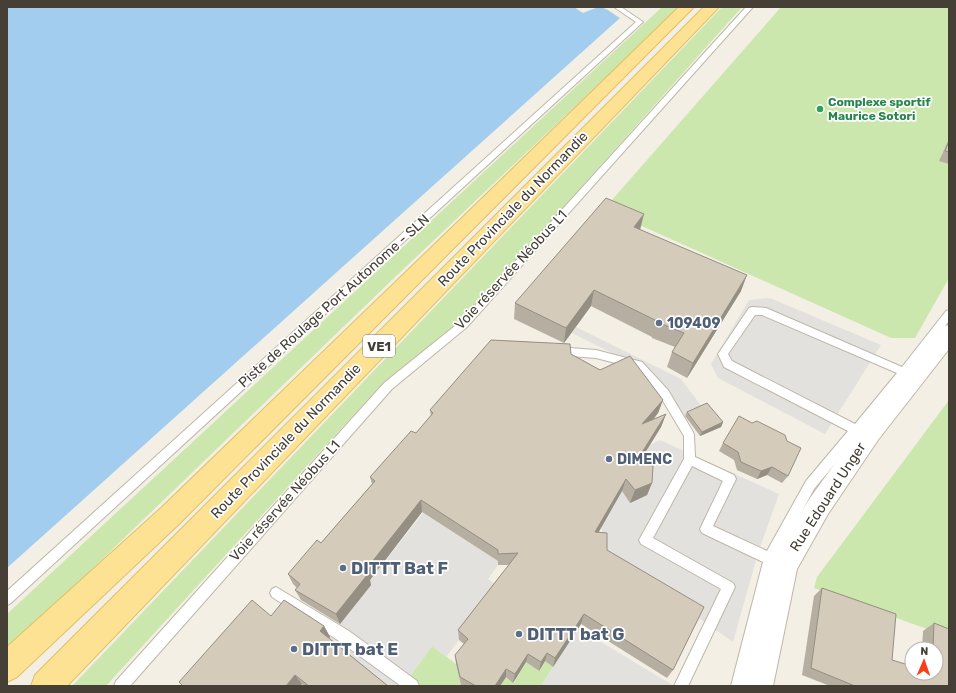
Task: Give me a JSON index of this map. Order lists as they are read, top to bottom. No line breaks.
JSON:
{"streets":{"main road":["Route Provinciale du Normandie","VE1"],"street":["Rue Edouard Unger"],"lane":["Voie réservée Néobus L1","Piste de Roulage Port Autonome - SLN"]},"places":["Complexe sportif Maurice Sotori","109409","DIMENC","DITTT Bat F","DITTT bat G","DITTT bat E"],"north":"top"}
